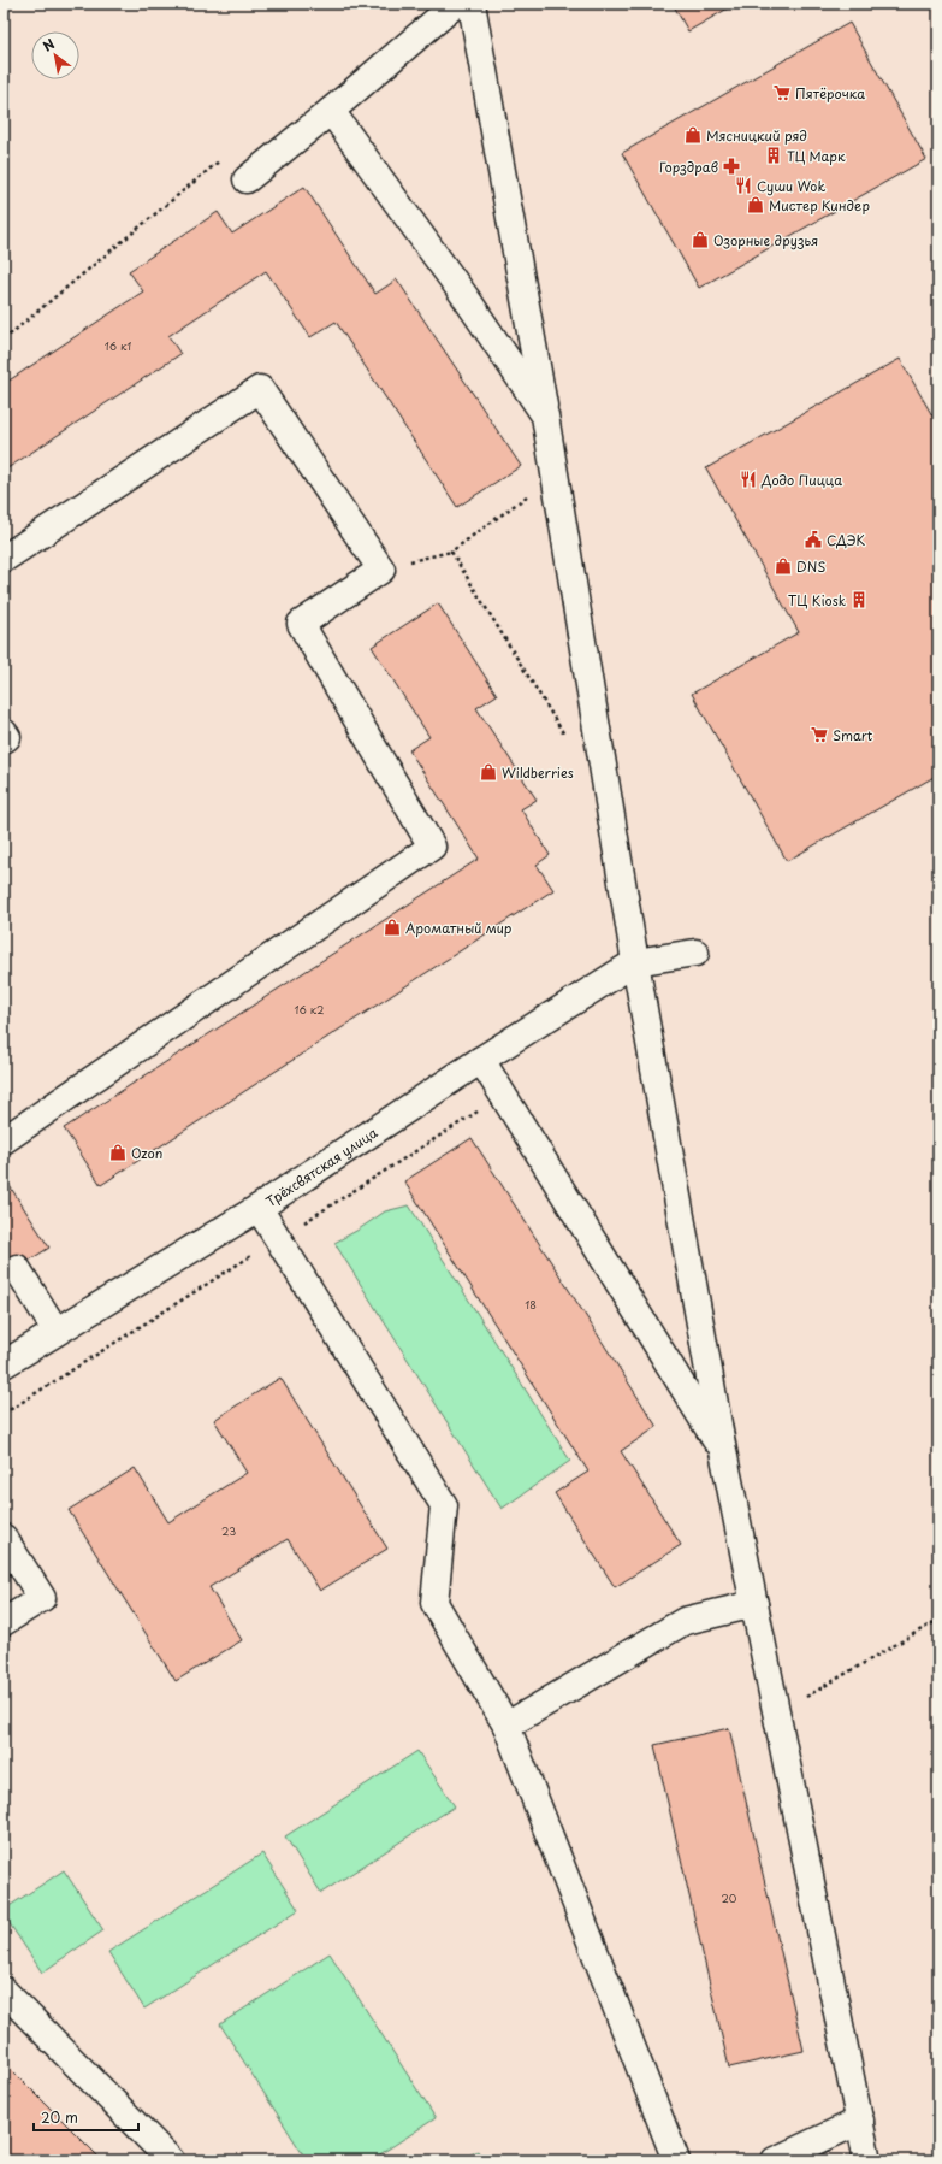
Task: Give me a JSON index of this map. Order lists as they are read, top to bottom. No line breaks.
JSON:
{"streets":{"lane":["Трёхсвятская улица"]},"places":{"supermarket":["Пятёрочка","Smart"],"shop":["Мясницкий ряд","Мистер Киндер","Озорные друзья","DNS","Wildberries","Ароматный мир","Ozon"],"building":["ТЦ Марк","ТЦ Kiosk"],"pharmacy":["Горздрав"],"restaurant":["Суши Wok","Додо Пицца"],"public building":["СДЭК"]},"house_numbers":["16 к1","16 к2","18","23","20"],"scale_bar":"20 m","north":"top left"}
